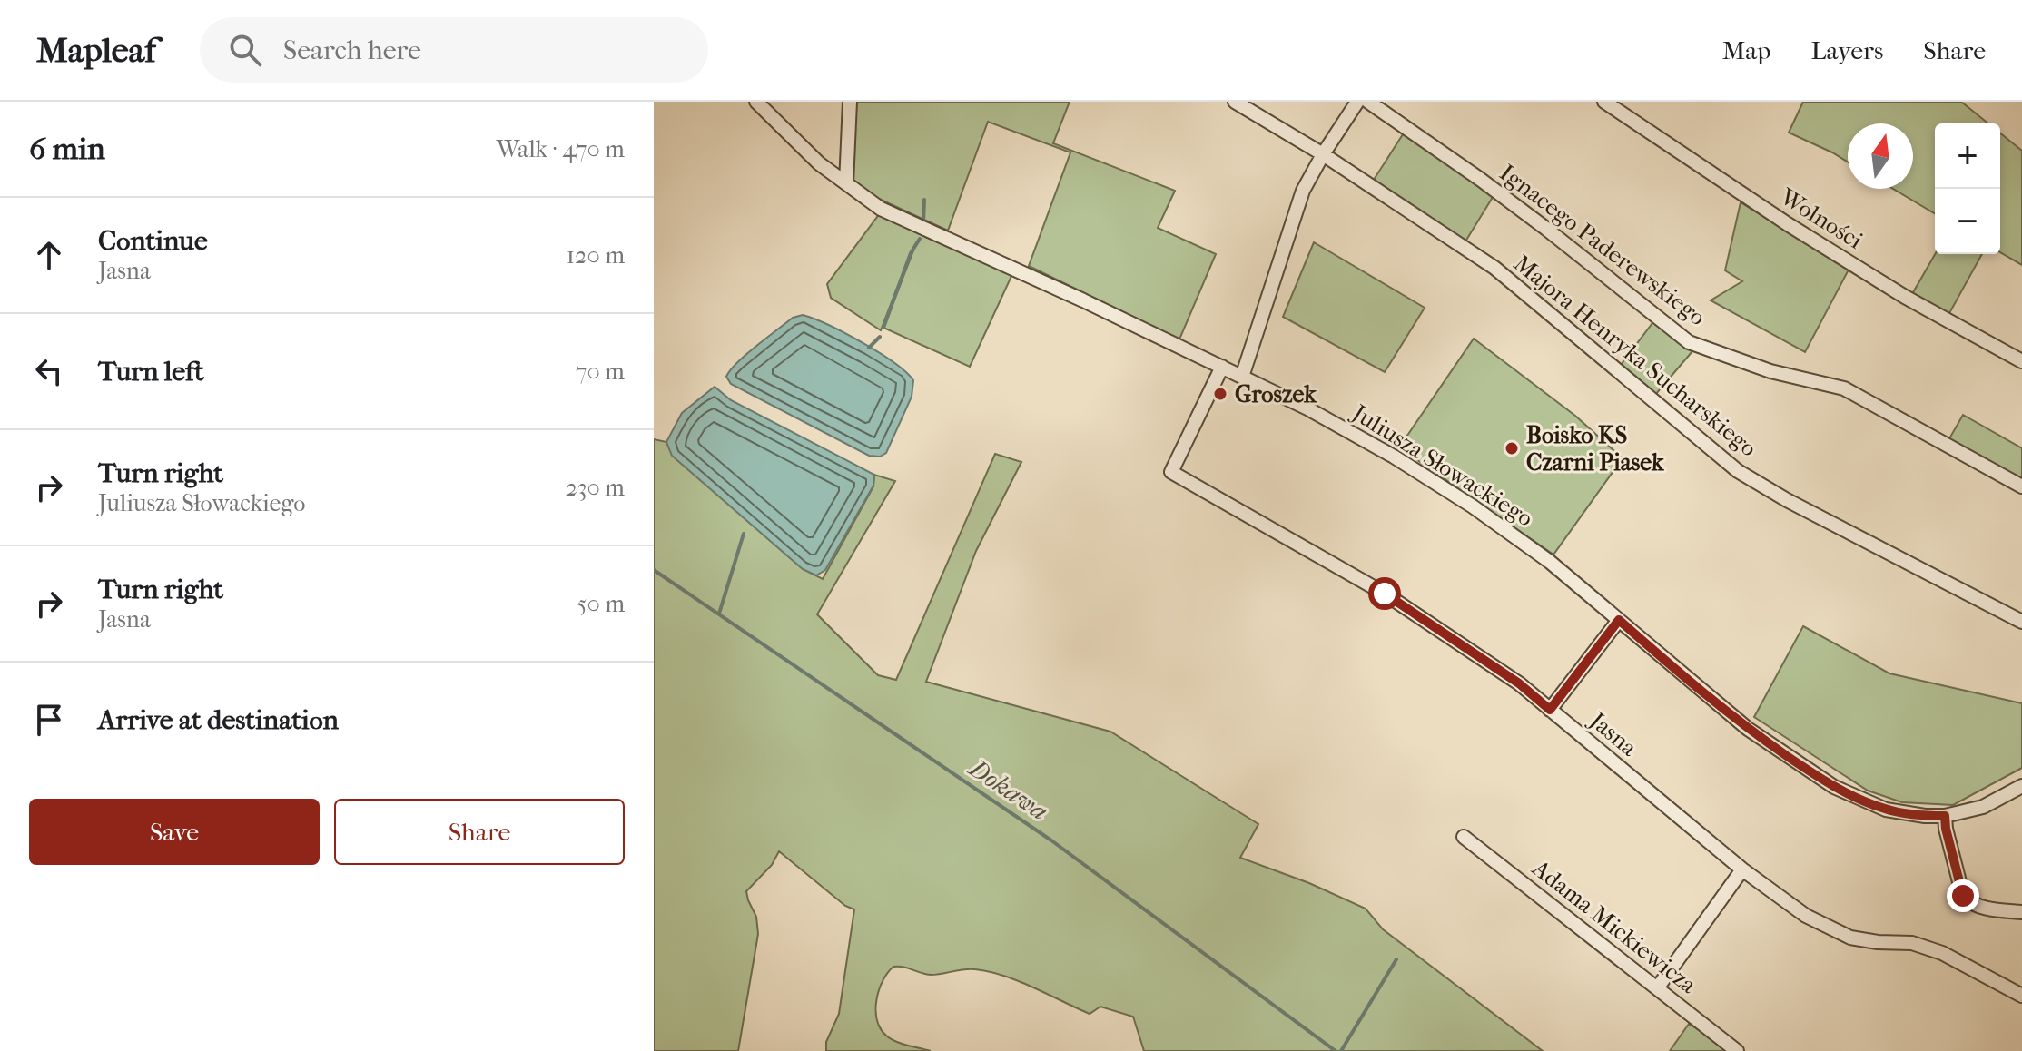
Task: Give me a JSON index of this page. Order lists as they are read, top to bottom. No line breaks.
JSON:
{"streets":{"street":["Wolności","Ignacego Paderewskiego","Majora Henryka Sucharskiego","Juliusza Słowackiego","Jasna","Adama Mickiewicza"]},"crossings":[["Juliusza Słowackiego","Jasna"]],"water":["Dokawa"],"places":["Groszek","Boisko KS Czarni Piasek"],"north":"top","page":{"header":"Mapleaf","search":"Search here","nav":["Map","Layers","Share"],"heading":["6 min","Walk · 470 m"],"map_buttons":["+","−"],"list":[["Continue","Jasna","120 m"],["Turn left","70 m"],["Turn right","Juliusza Słowackiego","230 m"],["Turn right","Jasna","50 m"],"Arrive at destination"],"buttons":["Save","Share"]}}
